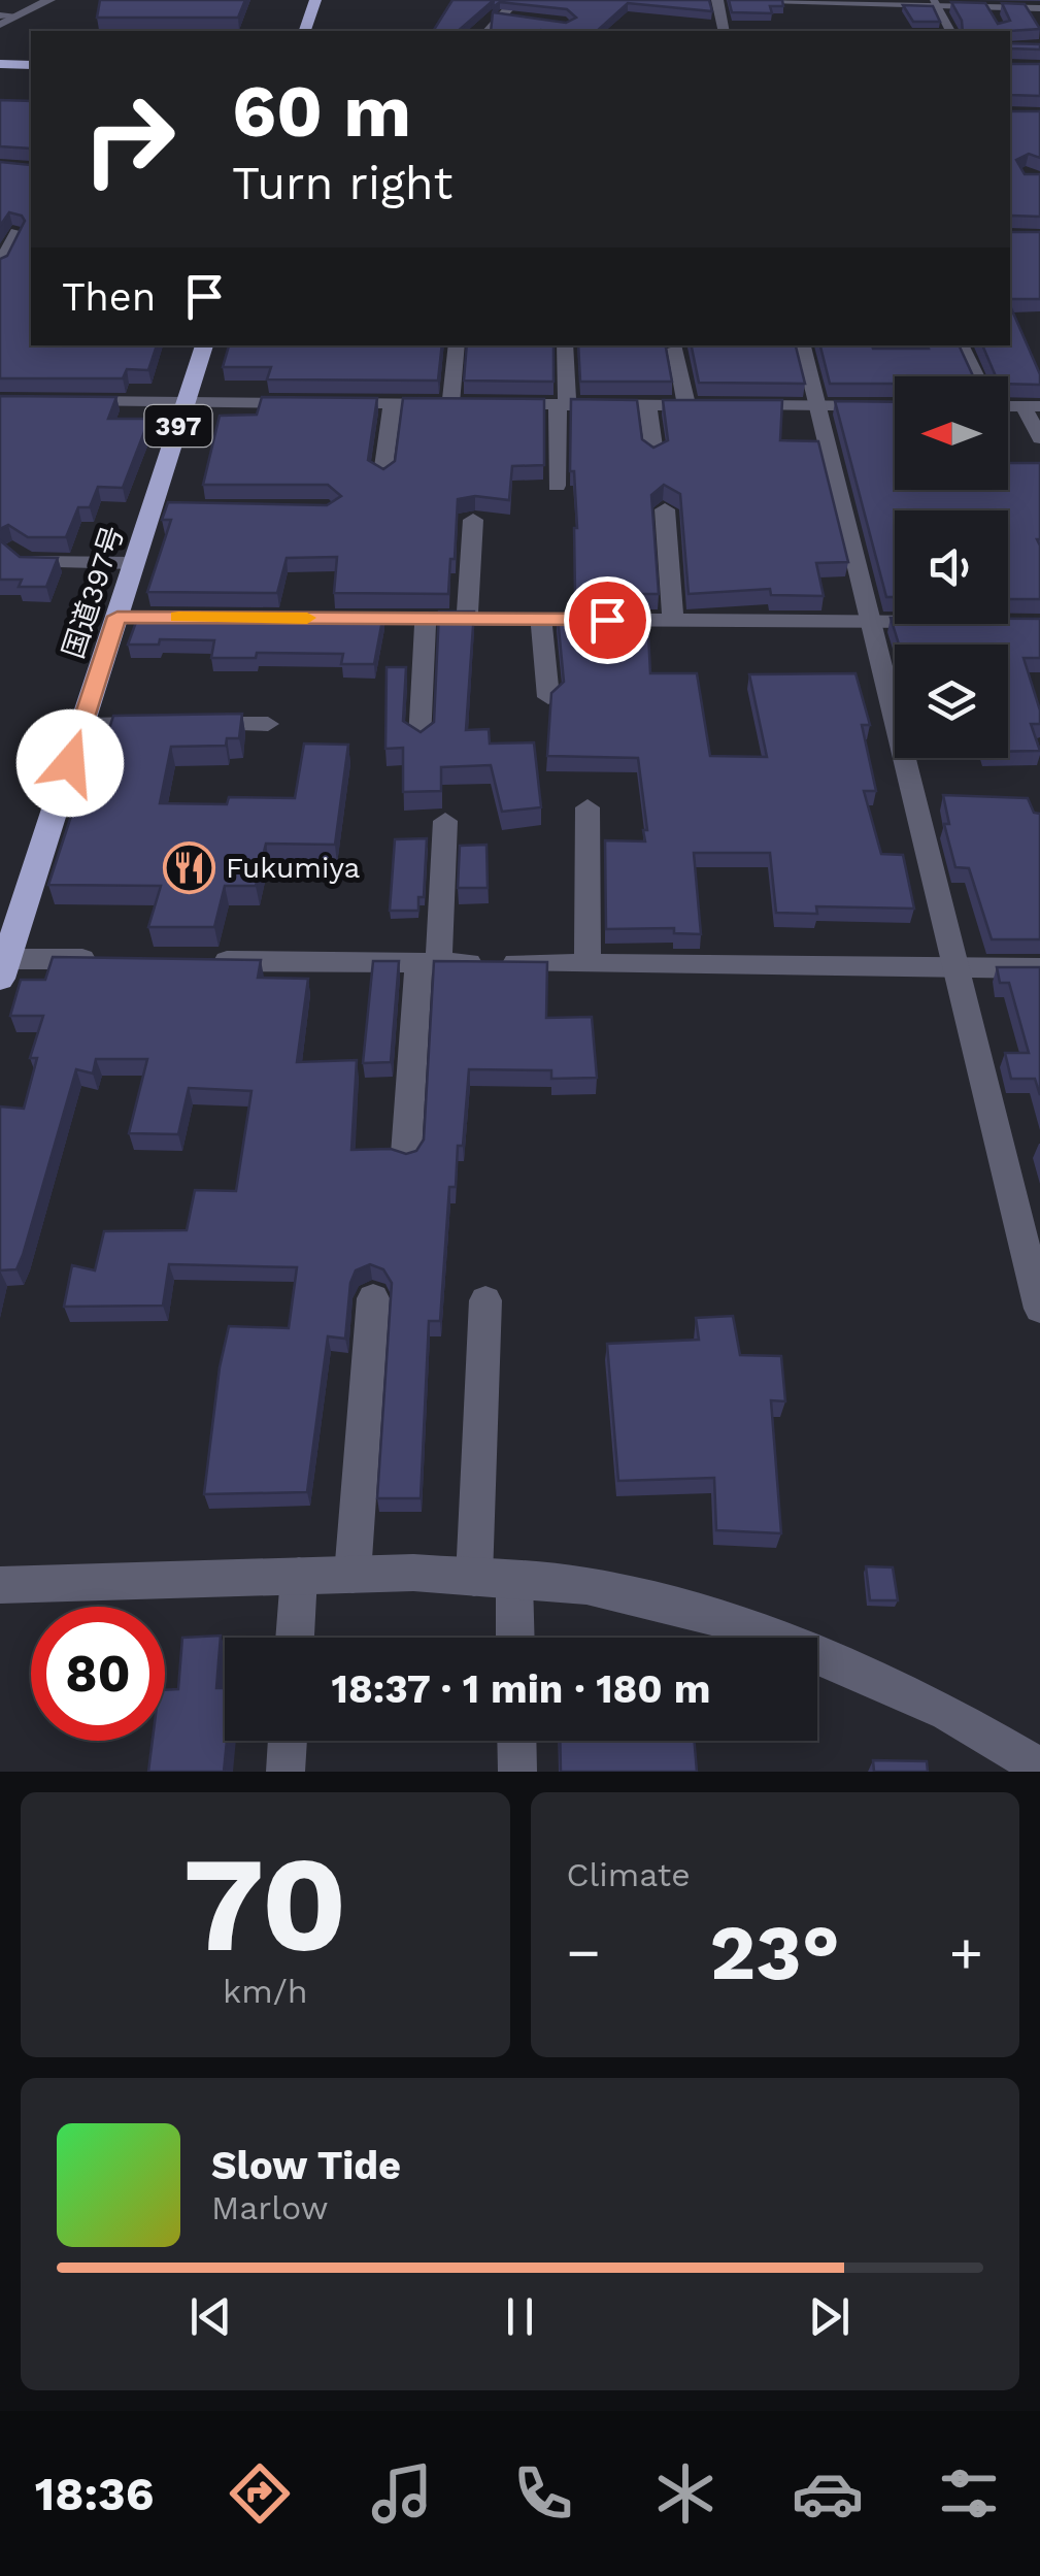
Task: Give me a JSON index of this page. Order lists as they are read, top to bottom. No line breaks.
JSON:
{"streets":{"highway":["397","国道397号"]},"places":{"restaurant":["Fukumiya"]},"north":"left","page":{"turn":["60 m","Turn right"],"then":"Then","limit":"80","trip":"18:37 · 1 min · 180 m","tile":[["70","km/h"],"Climate"],"heat":["−","23°","+"],"song":["Slow Tide","Marlow"],"tabs":"18:36"}}
